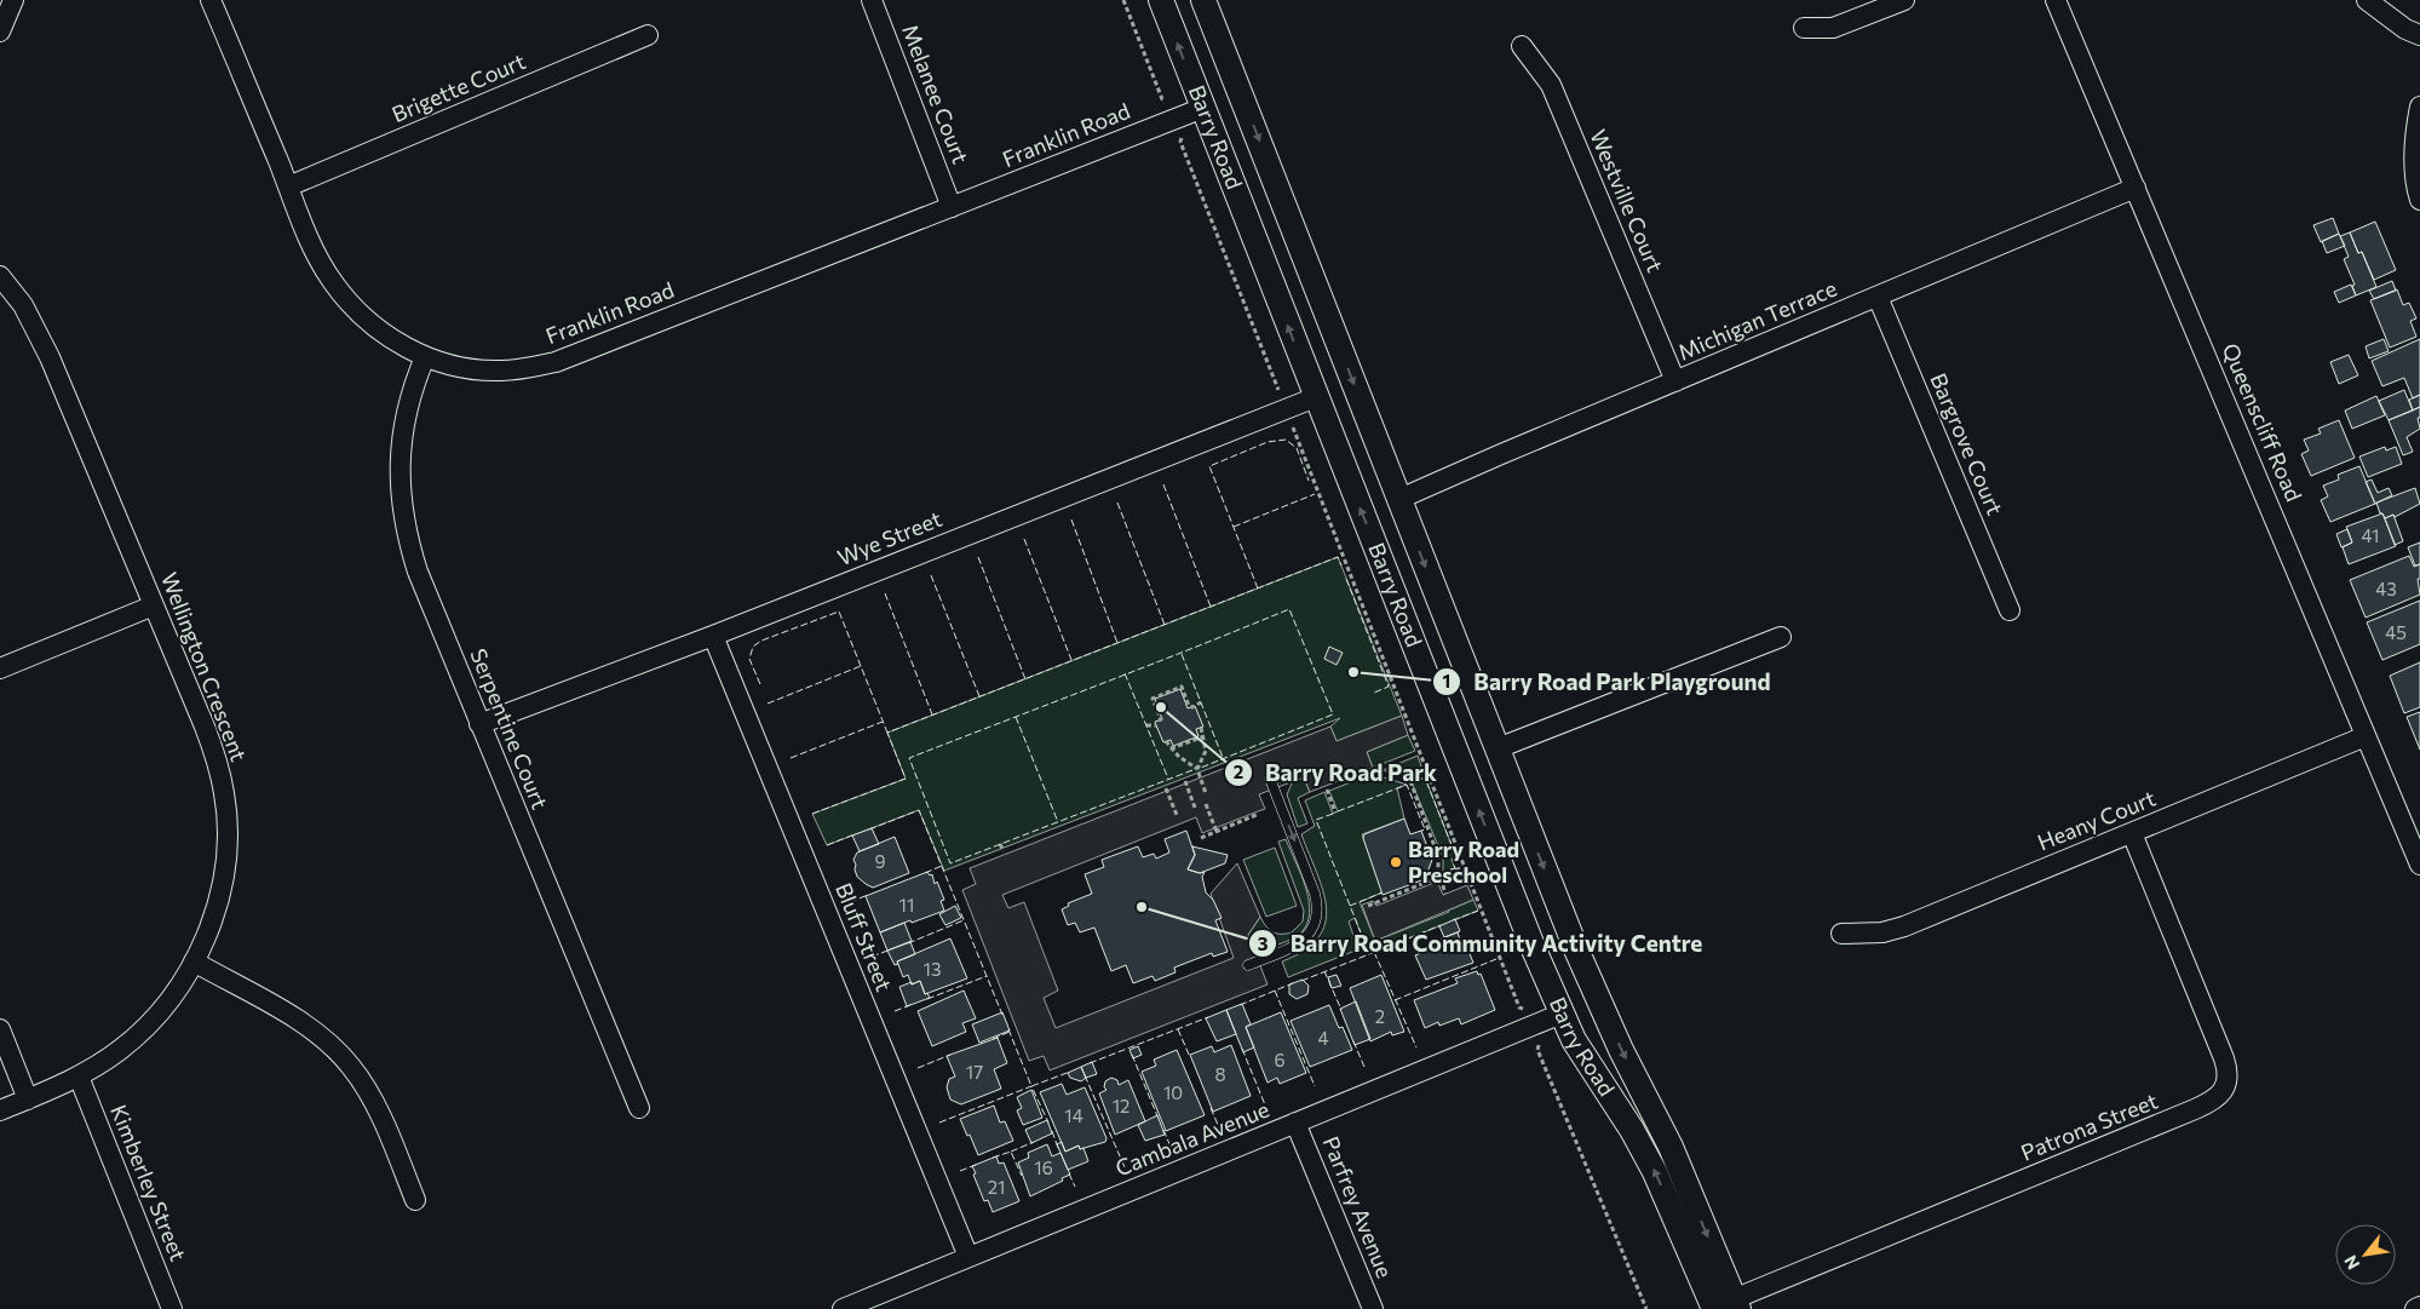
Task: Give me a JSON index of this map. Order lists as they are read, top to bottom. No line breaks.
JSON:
{"streets":{"street":["Brigette Court","Melanee Court","Franklin Road","Barry Road","Westville Court","Michigan Terrace","Queenscliff Road","Bargrove Court","Wye Street","Wellington Crescent","Serpentine Court","Heany Court","Bluff Street","Patrona Street","Cambala Avenue","Kimberley Street","Parfrey Avenue"]},"crossings":[["Brigette Court","Franklin Road"],["Melanee Court","Franklin Road"],["Franklin Road","Barry Road"],["Franklin Road","Serpentine Court"],["Barry Road","Michigan Terrace"],["Barry Road","Wye Street"],["Barry Road","Patrona Street"],["Barry Road","Cambala Avenue"],["Westville Court","Michigan Terrace"],["Michigan Terrace","Queenscliff Road"],["Michigan Terrace","Bargrove Court"],["Queenscliff Road","Heany Court"],["Wye Street","Serpentine Court"],["Wye Street","Bluff Street"],["Wellington Crescent","Kimberley Street"],["Heany Court","Patrona Street"],["Bluff Street","Cambala Avenue"],["Cambala Avenue","Parfrey Avenue"]],"places":["Barry Road Park Playground","Barry Road Park","Barry Road Preschool","Barry Road Community Activity Centre"],"house_numbers":["41","43","45","9","11","13","2","4","6","17","8","10","12","14","16","21"],"north":"bottom left"}
